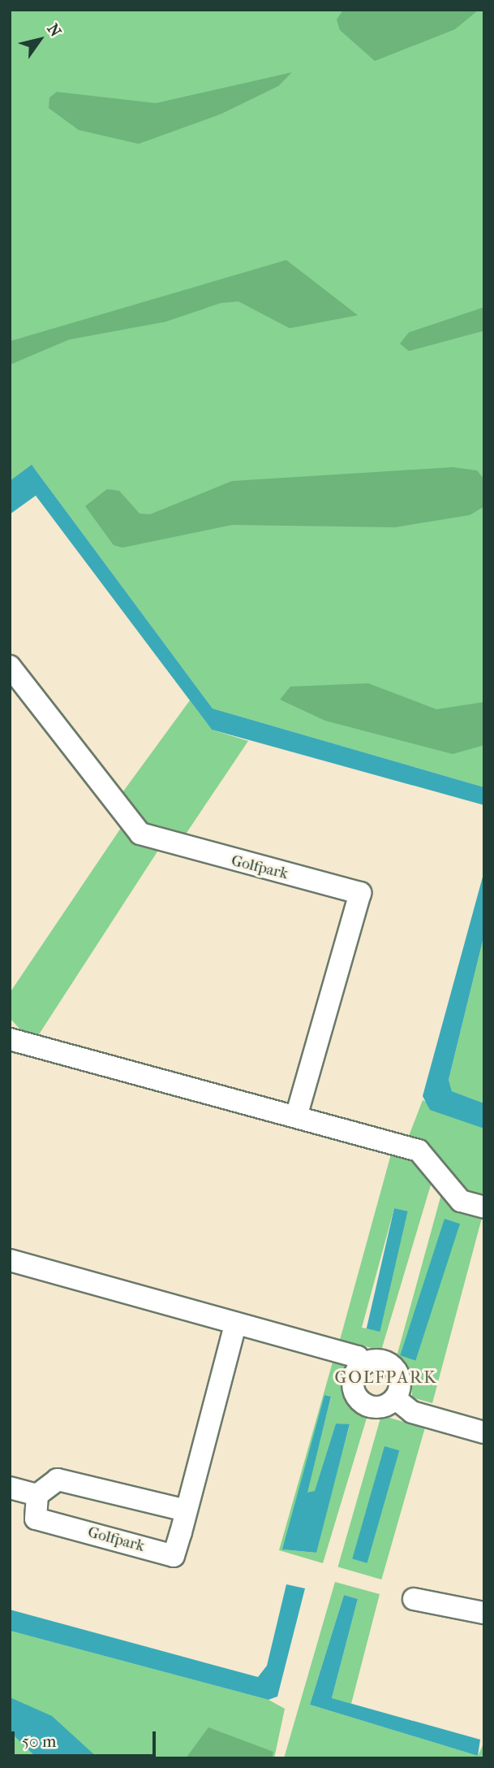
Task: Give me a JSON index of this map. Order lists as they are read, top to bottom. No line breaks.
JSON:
{"streets":{"street":["Golfpark"]},"districts":["GOLFPARK"],"scale_bar":"50 m","north":"top right"}
